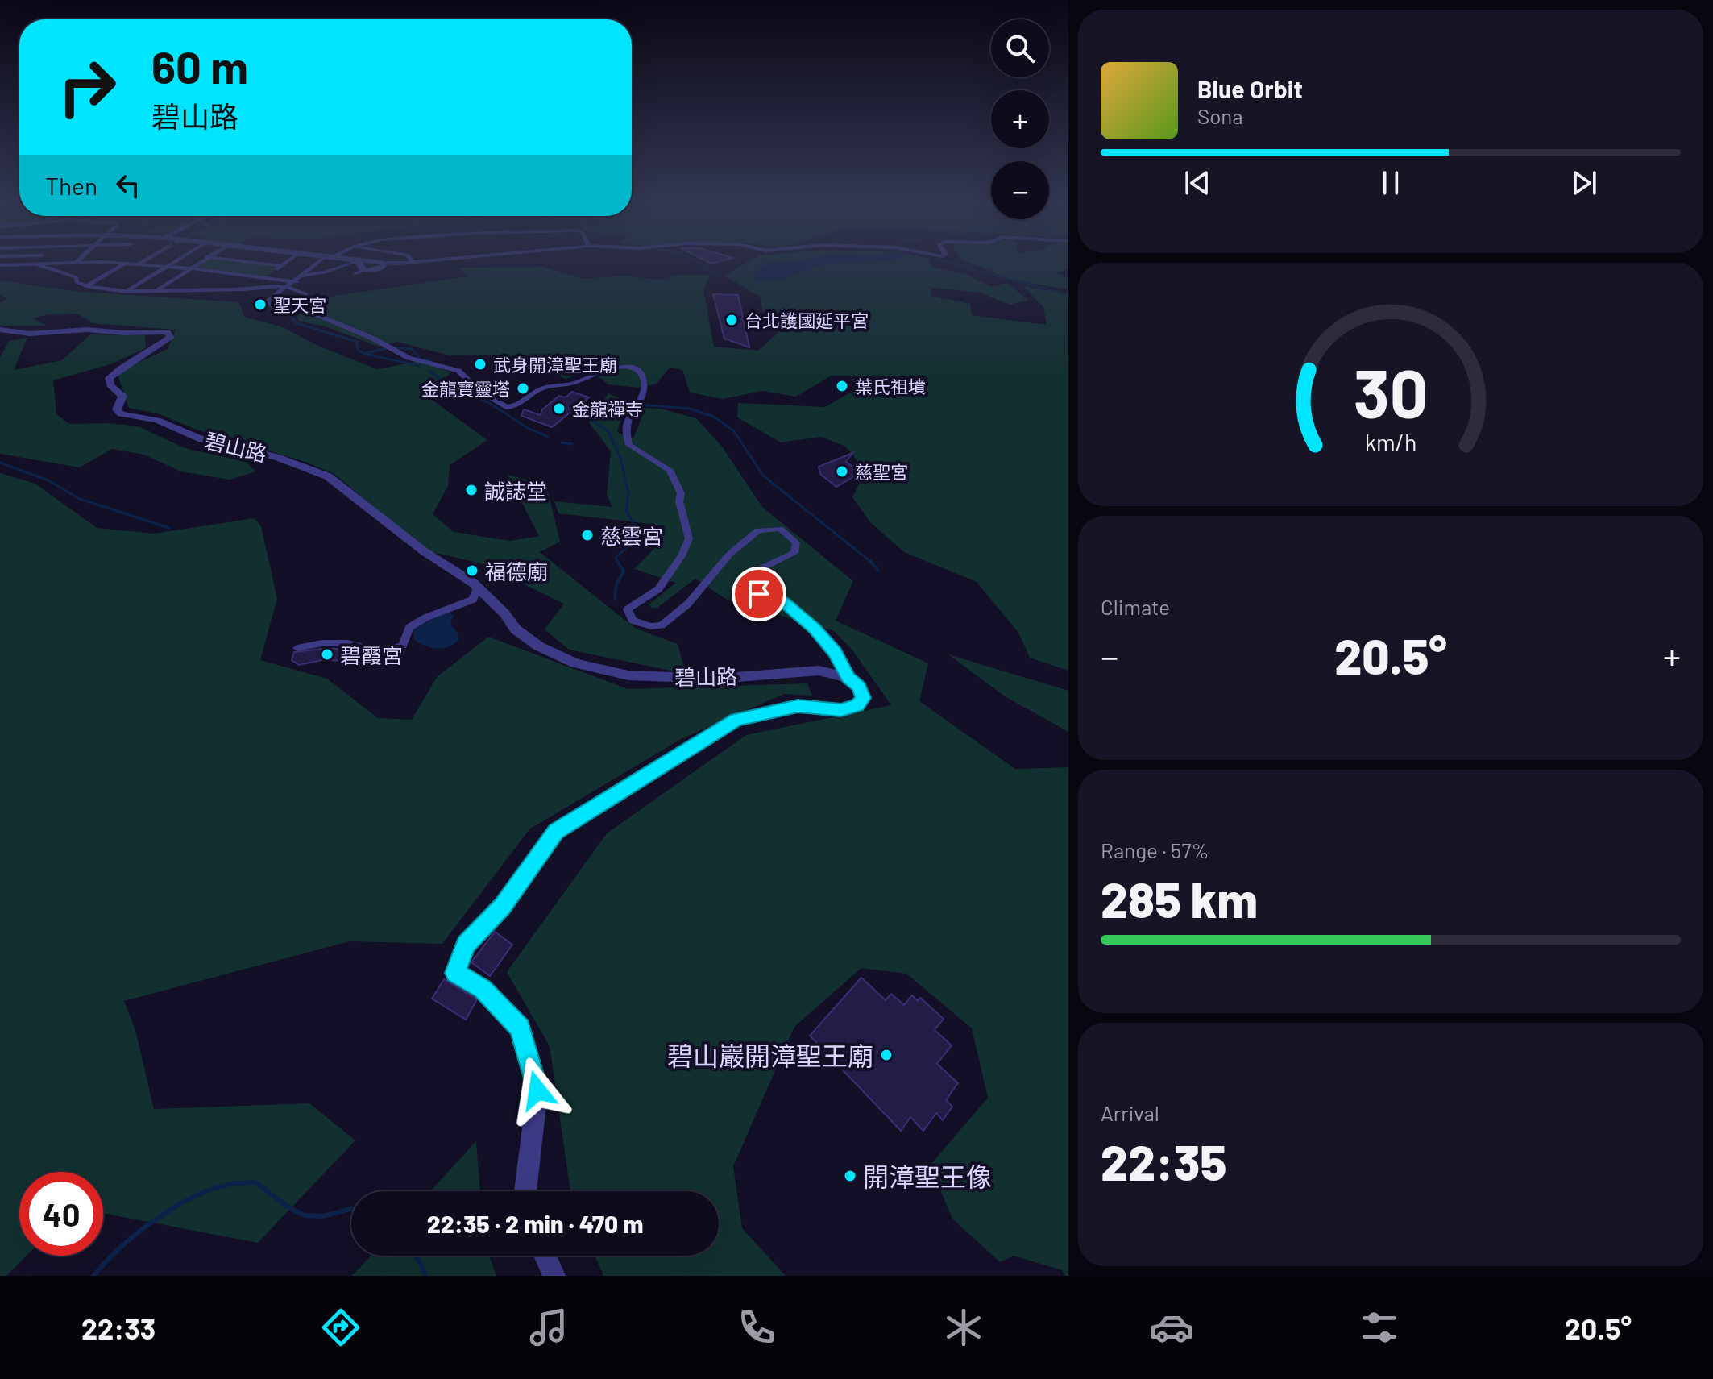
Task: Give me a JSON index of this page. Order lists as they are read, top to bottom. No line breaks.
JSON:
{"streets":{"street":["碧山路"]},"places":["聖天宮","台北護國延平宮","武身開漳聖王廟","葉氏祖墳","金龍寶靈塔","金龍禪寺","慈聖宮","誠誌堂","慈雲宮","福德廟","碧霞宮","碧山巖開漳聖王廟","開漳聖王像"],"page":{"map_buttons":["+","−"],"turn":["60 m","碧山路"],"song":["Blue Orbit","Sona"],"then":"Then","tile":["Climate",["Range · 57%","285 km"],["Arrival","22:35"]],"heat":["−","20.5°","+"],"limit":"40","trip":"22:35 · 2 min · 470 m","tabs":["22:33","20.5°"],"gauge":["30","km/h"]}}
